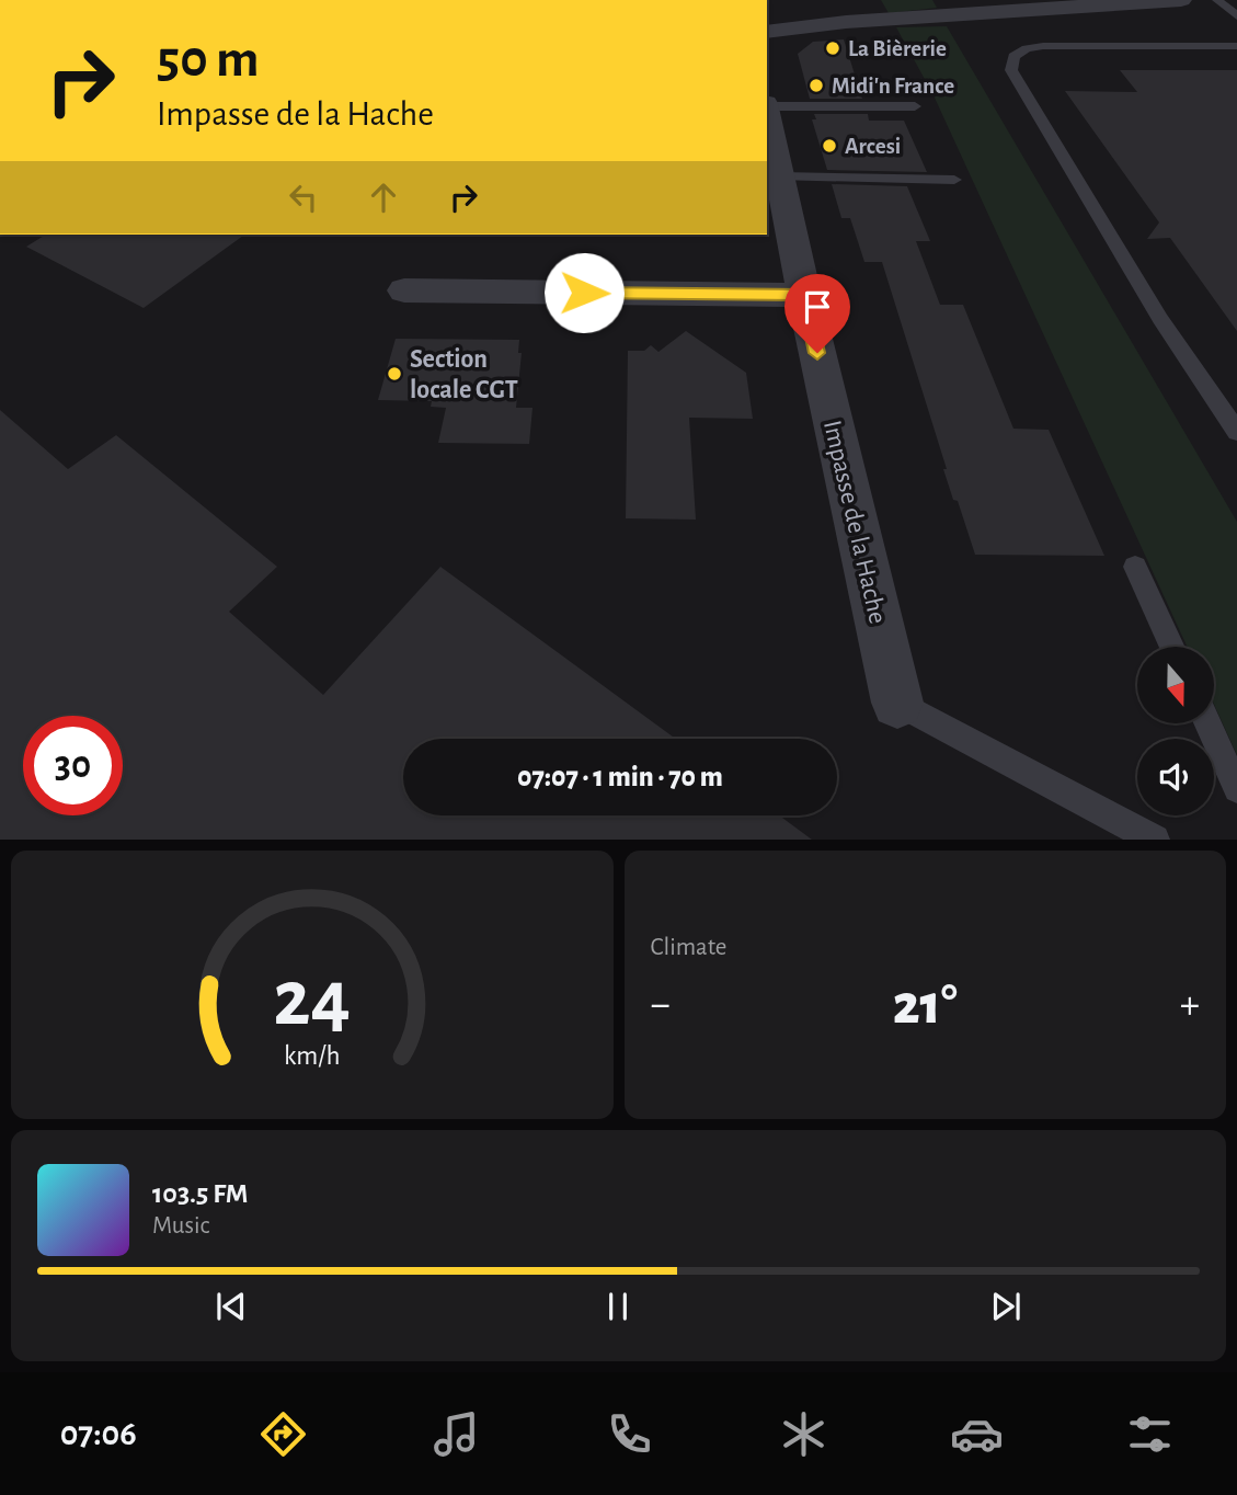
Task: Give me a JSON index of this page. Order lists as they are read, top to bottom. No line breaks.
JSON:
{"streets":{"street":["Impasse de la Hache"]},"places":["La Bièrerie","Midi'n France","Arcesi","Section locale CGT"],"north":"bottom","page":{"turn":["50 m","Impasse de la Hache"],"limit":"30","trip":"07:07 · 1 min · 70 m","tile":"Climate","heat":["−","21°","+"],"song":["103.5 FM","Music"],"tabs":"07:06","gauge":["24","km/h"]}}
